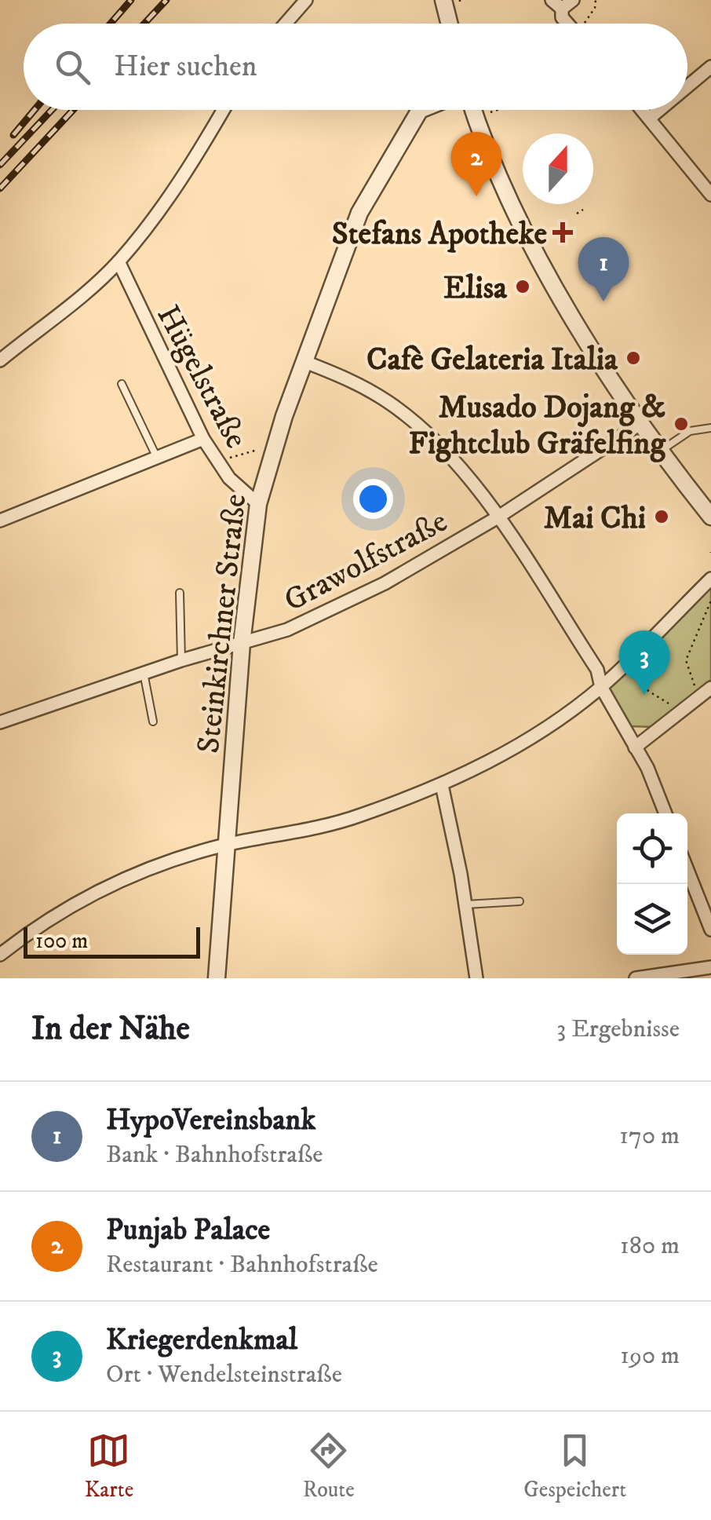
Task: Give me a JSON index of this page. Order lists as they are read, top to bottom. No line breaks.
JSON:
{"streets":{"street":["Hügelstraße","Grawolfstraße","Steinkirchner Straße"]},"crossings":[["Hügelstraße","Steinkirchner Straße"],["Grawolfstraße","Steinkirchner Straße"]],"places":{"health":["Stefans Apotheke"],"other":["Elisa","Cafè Gelateria Italia","Musado Dojang & Fightclub Gräfelfing","Mai Chi"]},"scale_bar":"100 m","north":"top","page":{"search":"Hier suchen","pins":["2","1","3"],"scale":"100 m","heading":["In der Nähe","3 Ergebnisse"],"list":[{"mark":"1","name":"HypoVereinsbank","note":"Bank · Bahnhofstraße","value":"170 m"},{"mark":"2","name":"Punjab Palace","note":"Restaurant · Bahnhofstraße","value":"180 m"},{"mark":"3","name":"Kriegerdenkmal","note":"Ort · Wendelsteinstraße","value":"190 m"}],"nav":["Karte","Route","Gespeichert"]}}
